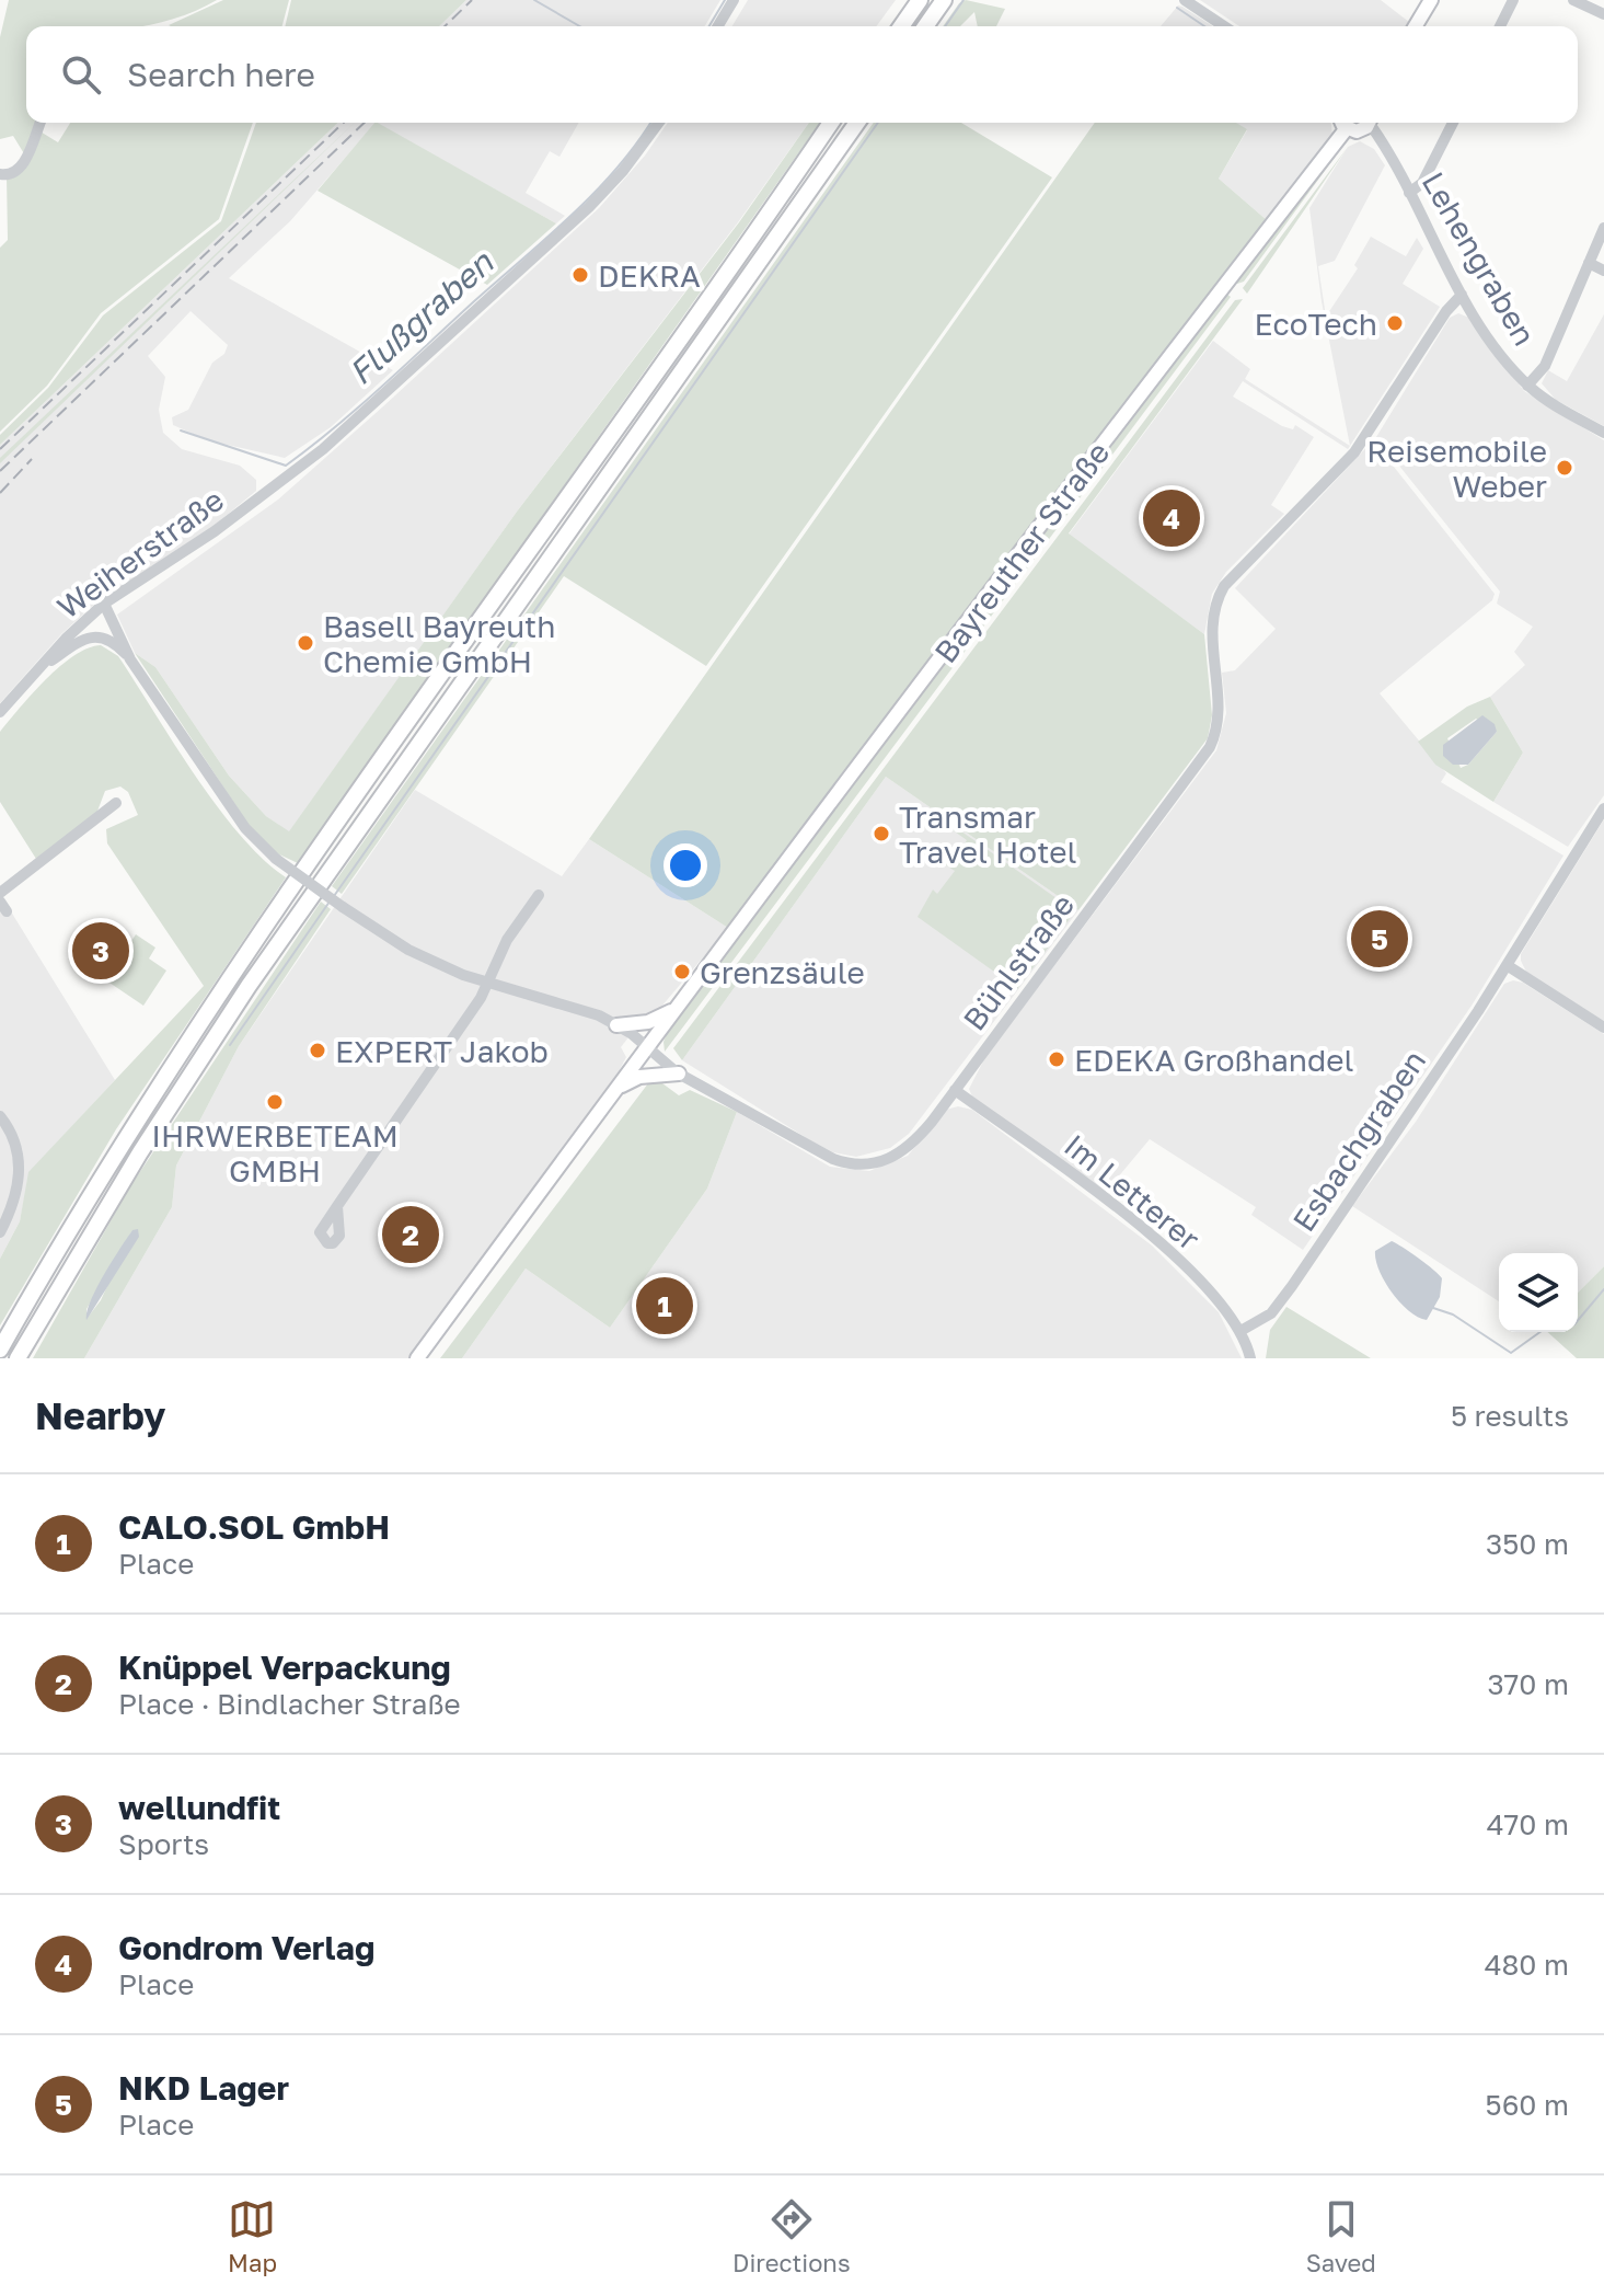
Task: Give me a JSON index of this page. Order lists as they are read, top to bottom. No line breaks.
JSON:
{"streets":{"main road":["Bayreuther Straße"],"street":["Lehengraben","Weiherstraße","Bühlstraße","Esbachgraben","Im Letterer"]},"crossings":[["Lehengraben","Bühlstraße"],["Bayreuther Straße","Bühlstraße"],["Weiherstraße","Bühlstraße"],["Bühlstraße","Im Letterer"],["Esbachgraben","Im Letterer"]],"water":["Flußgraben"],"places":["DEKRA","EcoTech","Reisemobile Weber","Basell Bayreuth Chemie GmbH","Transmar Travel Hotel","Grenzsäule","EXPERT Jakob","EDEKA Großhandel","IHRWERBETEAM GMBH"],"page":{"search":"Search here","pins":["4","5","3","2","1"],"heading":["Nearby","5 results"],"list":[{"mark":"1","name":"CALO.SOL GmbH","note":"Place","value":"350 m"},{"mark":"2","name":"Knüppel Verpackung","note":"Place · Bindlacher Straße","value":"370 m"},{"mark":"3","name":"wellundfit","note":"Sports","value":"470 m"},{"mark":"4","name":"Gondrom Verlag","note":"Place","value":"480 m"},{"mark":"5","name":"NKD Lager","note":"Place","value":"560 m"}],"nav":["Map","Directions","Saved"]}}
